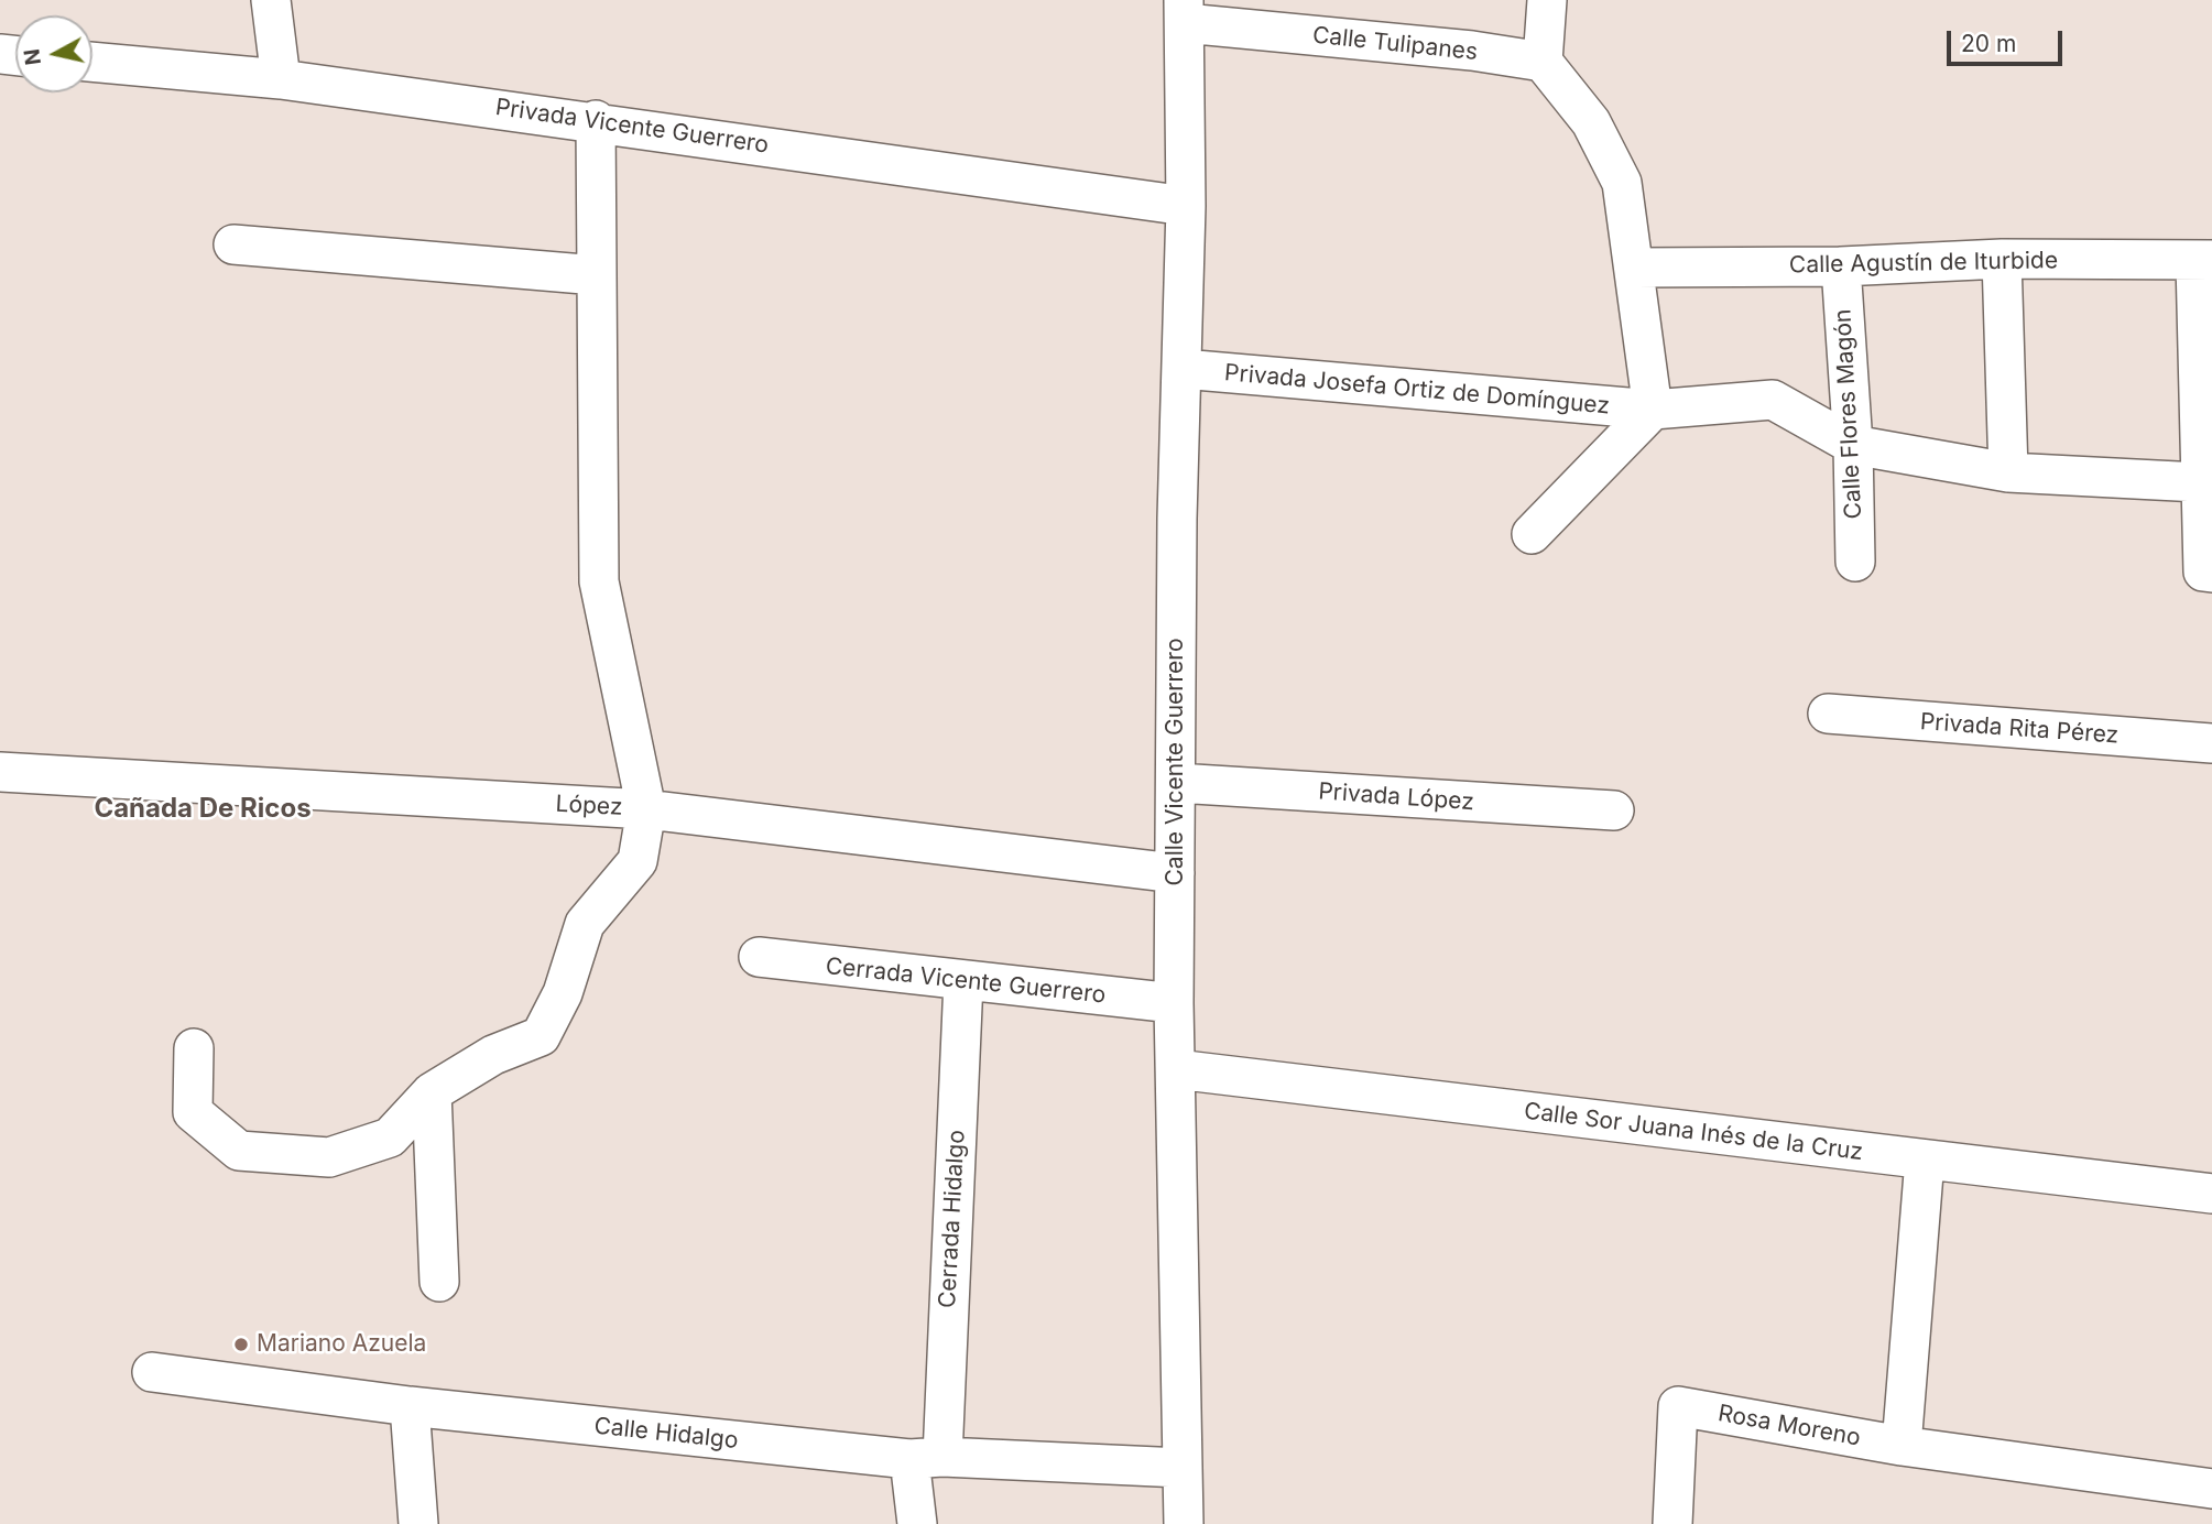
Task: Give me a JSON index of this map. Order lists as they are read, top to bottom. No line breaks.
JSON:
{"streets":{"street":["Calle Tulipanes","Privada Vicente Guerrero","Calle Agustín de Iturbide","Privada Josefa Ortiz de Domínguez","Calle Flores Magón","Privada Rita Pérez","Calle Vicente Guerrero","Privada López","López","Cerrada Vicente Guerrero","Calle Sor Juana Inés de la Cruz","Cerrada Hidalgo","Rosa Moreno","Calle Hidalgo"]},"crossings":[["Calle Tulipanes","Calle Vicente Guerrero"],["Privada Vicente Guerrero","Calle Vicente Guerrero"],["Calle Agustín de Iturbide","Calle Flores Magón"],["Privada Josefa Ortiz de Domínguez","Calle Flores Magón"],["Privada Josefa Ortiz de Domínguez","Calle Vicente Guerrero"],["Calle Vicente Guerrero","Privada López"],["Calle Vicente Guerrero","López"],["Calle Vicente Guerrero","Cerrada Vicente Guerrero"],["Calle Vicente Guerrero","Calle Sor Juana Inés de la Cruz"],["Calle Vicente Guerrero","Calle Hidalgo"],["Cerrada Vicente Guerrero","Cerrada Hidalgo"],["Cerrada Hidalgo","Calle Hidalgo"]],"districts":["Cañada De Ricos"],"places":["Mariano Azuela"],"scale_bar":"20 m","north":"left"}
